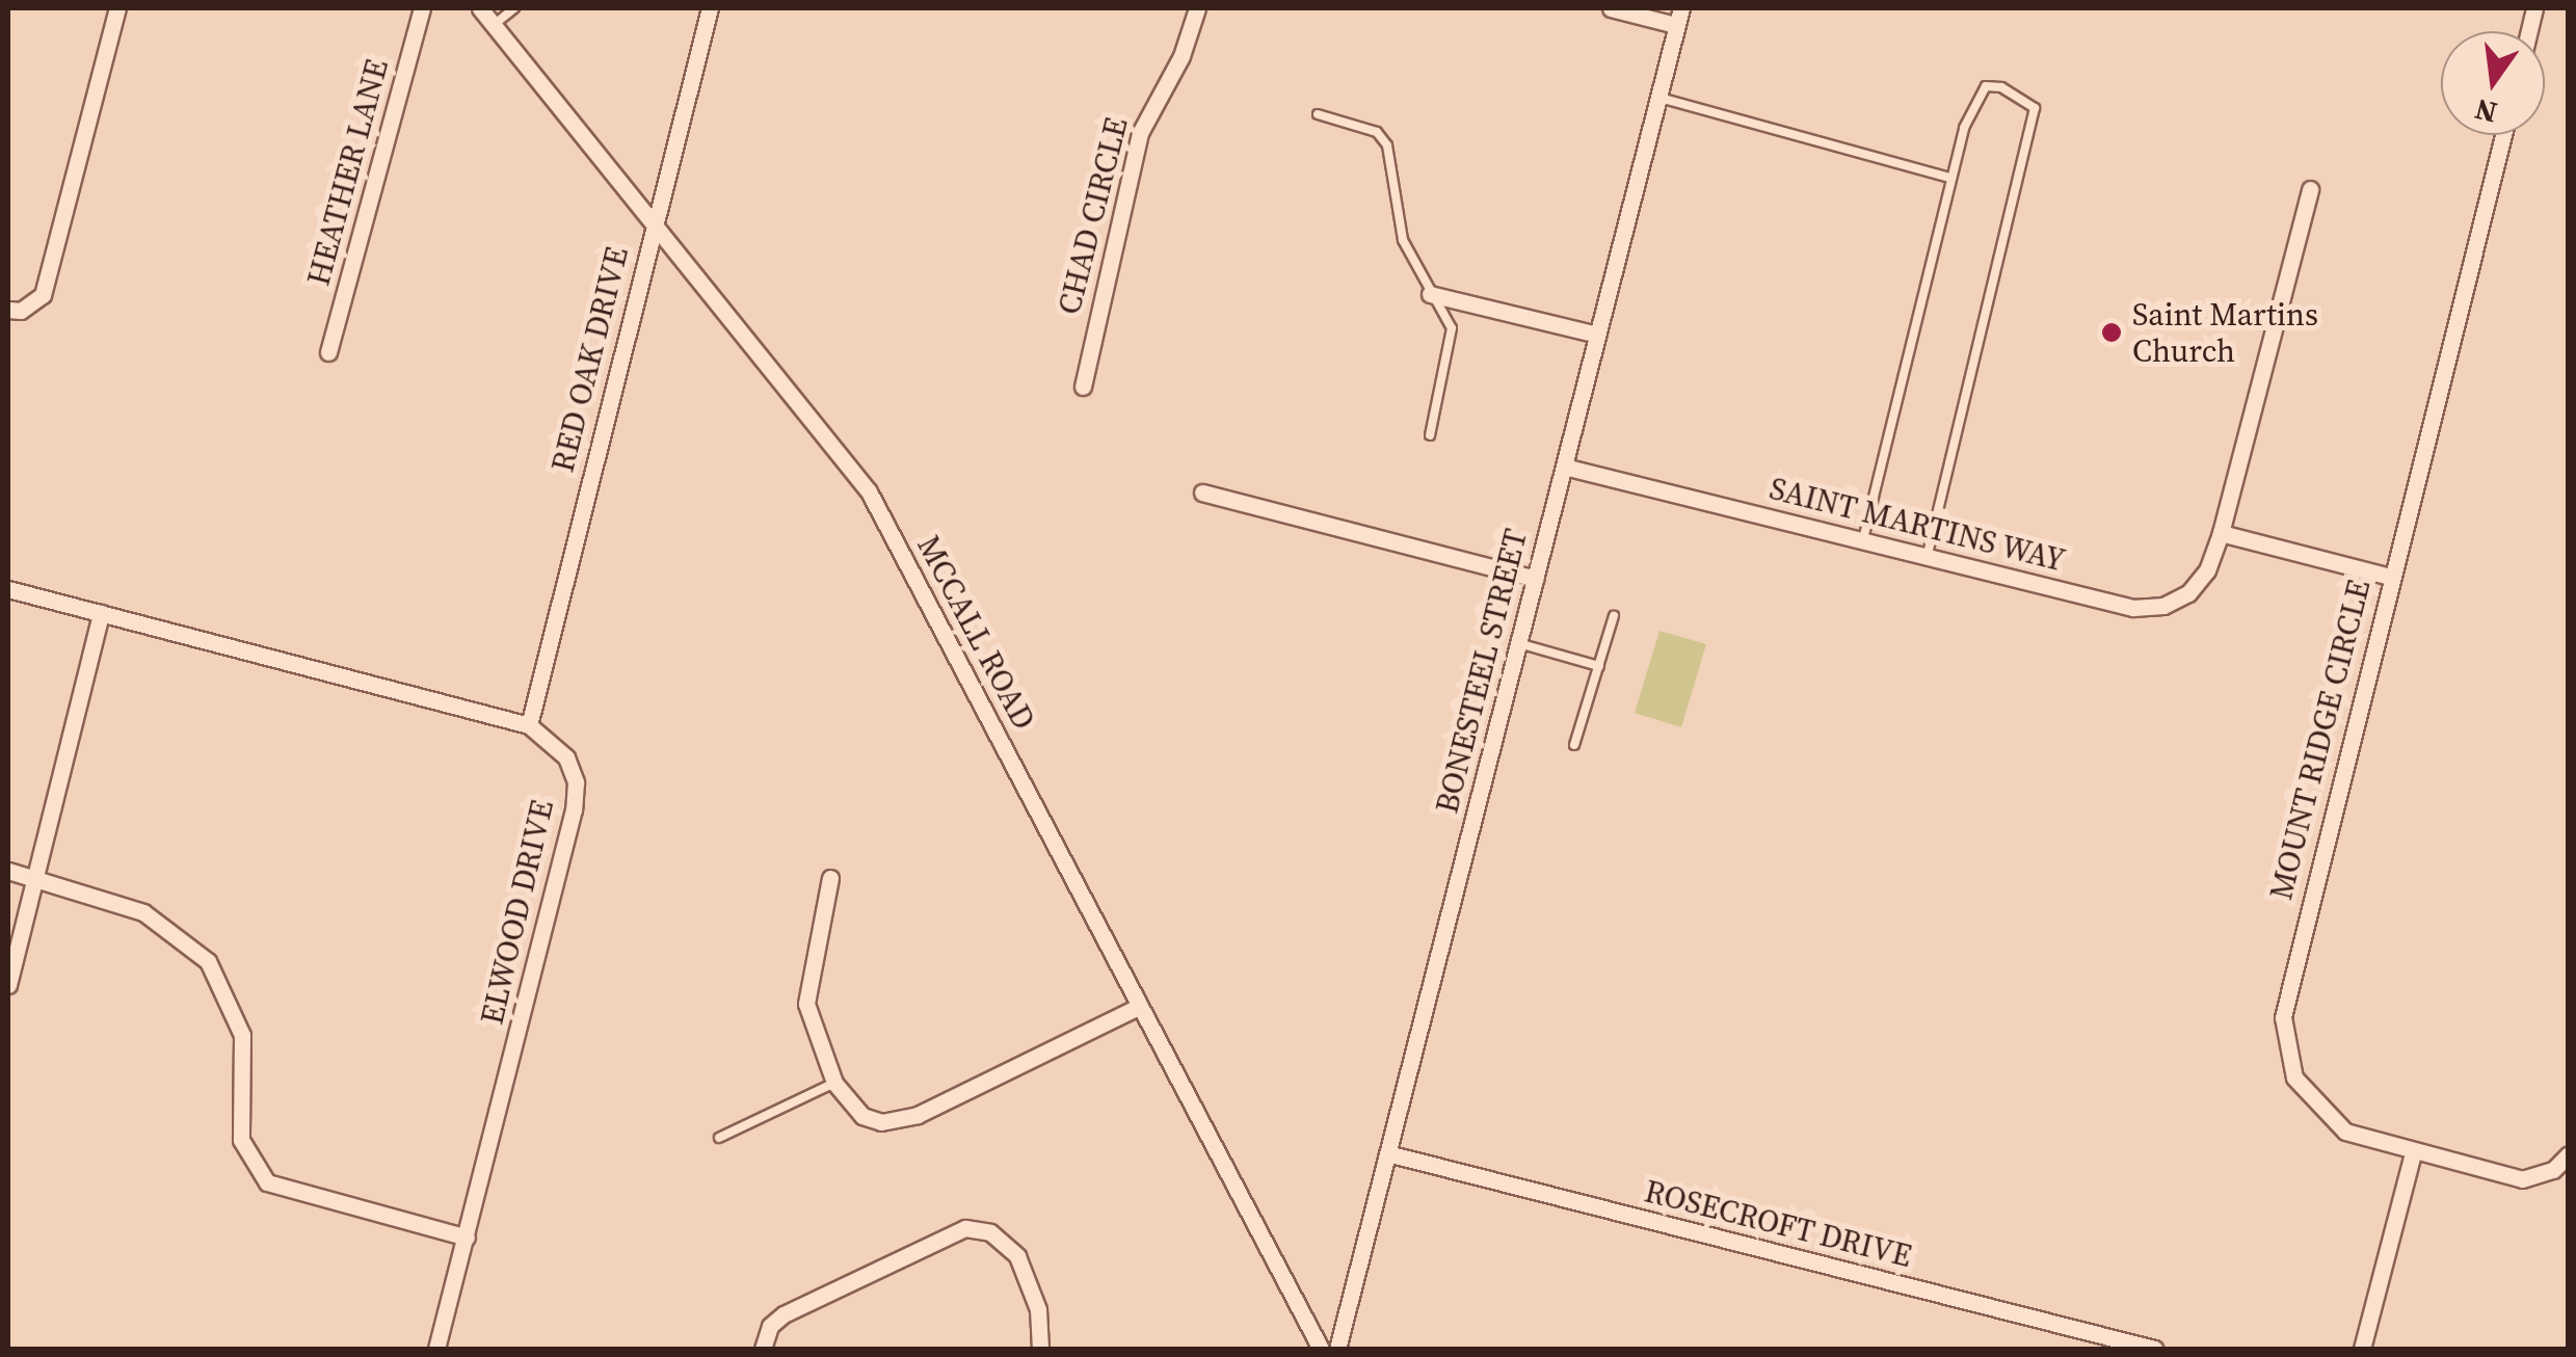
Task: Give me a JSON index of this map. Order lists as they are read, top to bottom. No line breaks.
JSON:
{"streets":{"street":["HEATHER LANE","CHAD CIRCLE","RED OAK DRIVE","SAINT MARTINS WAY","MCCALL ROAD","BONESTEEL STREET","MOUNT RIDGE CIRCLE","ELWOOD DRIVE","ROSECROFT DRIVE"]},"crossings":[["RED OAK DRIVE","MCCALL ROAD"],["RED OAK DRIVE","ELWOOD DRIVE"],["SAINT MARTINS WAY","BONESTEEL STREET"],["BONESTEEL STREET","ROSECROFT DRIVE"]],"places":["Saint Martins Church"],"north":"bottom"}
